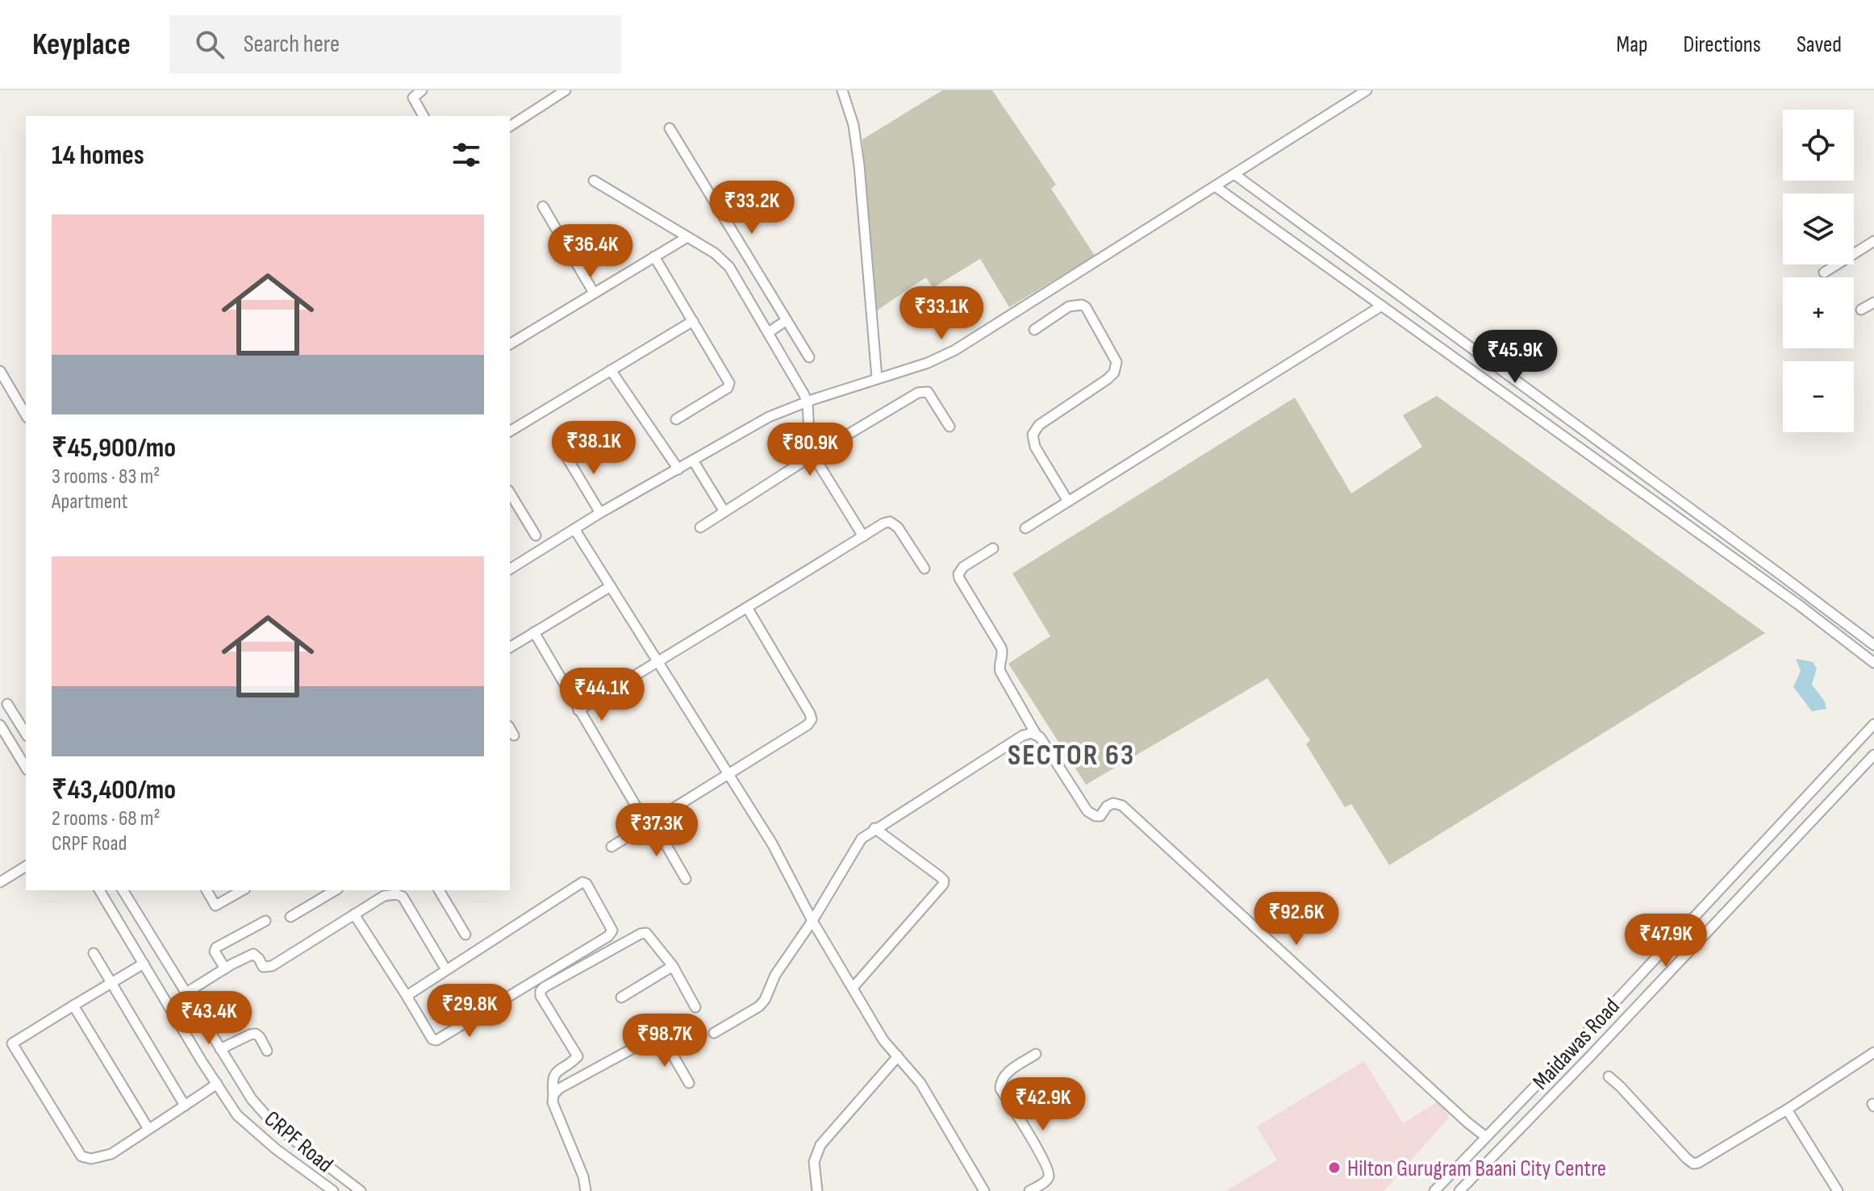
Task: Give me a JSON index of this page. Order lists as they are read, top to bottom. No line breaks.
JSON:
{"streets":{"street":["Maidawas Road","CRPF Road"]},"districts":["SECTOR 63"],"places":["Hilton Gurugram Baani City Centre"],"page":{"header":"Keyplace","search":"Search here","nav":["Map","Directions","Saved"],"map_buttons":["+","−"],"heading":"14 homes","price":["₹33.2K","₹36.4K","₹33.1K","₹45.9K","₹38.1K","₹80.9K","₹44.1K","₹37.3K","₹92.6K","₹47.9K","₹29.8K","₹43.4K","₹98.7K","₹42.9K"],"list":[{"name":"₹45,900/mo","note":"3 rooms · 83 m² · Apartment"},{"name":"₹43,400/mo","note":"2 rooms · 68 m² · CRPF Road"}]}}
